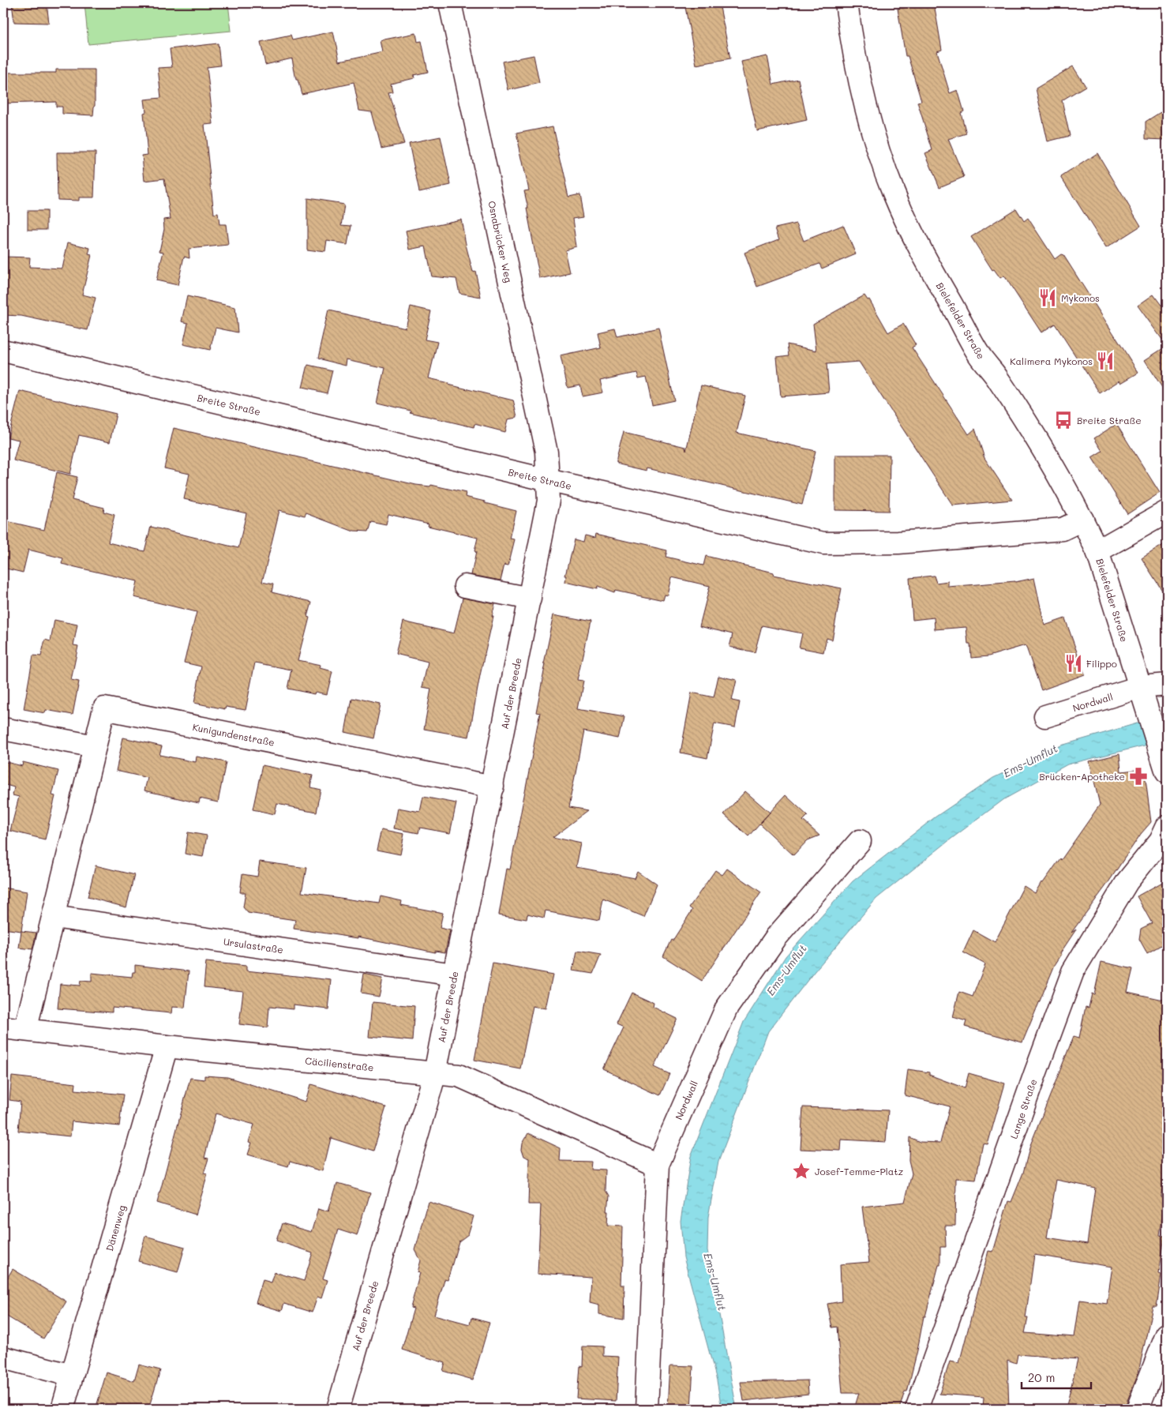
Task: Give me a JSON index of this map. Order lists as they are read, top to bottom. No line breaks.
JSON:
{"streets":{"street":["Osnabrücker Weg","Bielefelder Straße","Breite Straße","Auf der Breede","Nordwall","Kunigundenstraße","Ursulastraße","Cäcilienstraße","Lange Straße","Dänenweg"]},"crossings":[["Osnabrücker Weg","Breite Straße"],["Osnabrücker Weg","Auf der Breede"],["Bielefelder Straße","Breite Straße"],["Bielefelder Straße","Nordwall"],["Breite Straße","Auf der Breede"],["Auf der Breede","Kunigundenstraße"],["Auf der Breede","Ursulastraße"],["Auf der Breede","Cäcilienstraße"],["Nordwall","Cäcilienstraße"],["Cäcilienstraße","Dänenweg"]],"water":["Ems-Umflut"],"places":{"restaurant":["Mykonos","Kalimera Mykonos","Filippo"],"bus stop":["Breite Straße"],"pharmacy":["Brücken-Apotheke"],"place":["Josef-Temme-Platz"]},"scale_bar":"20 m"}
